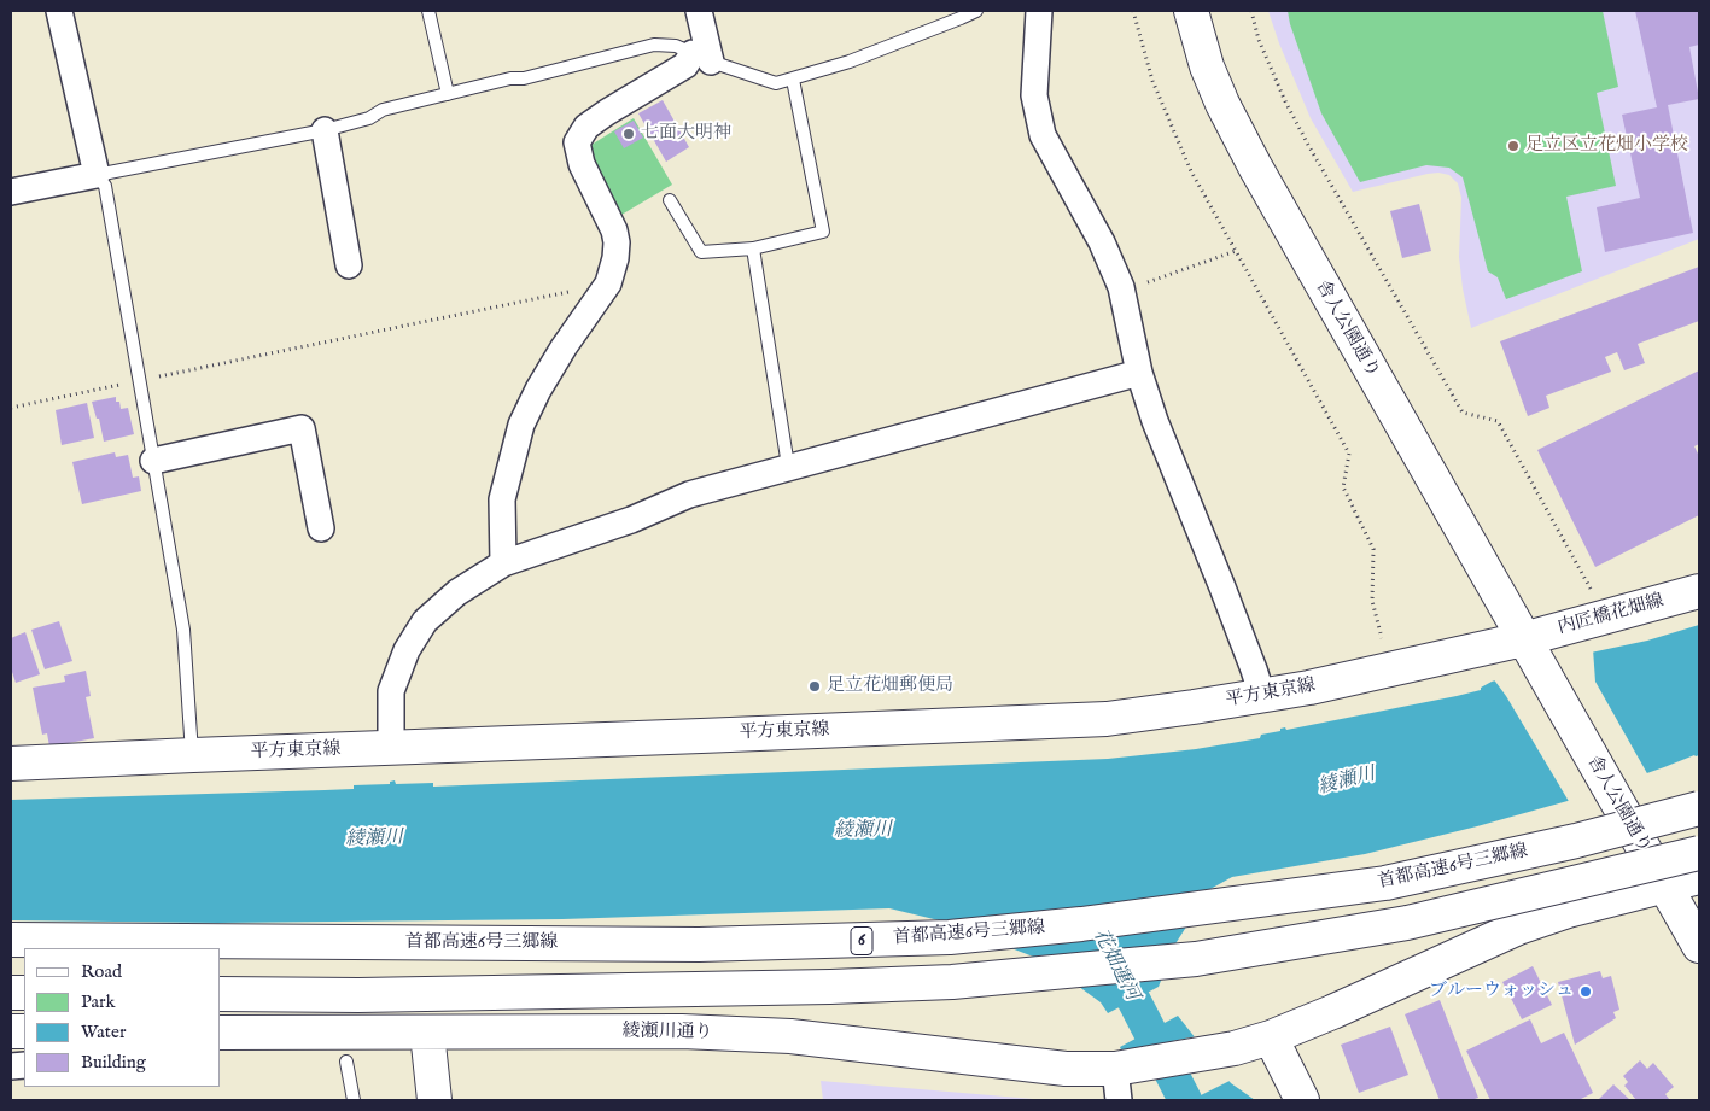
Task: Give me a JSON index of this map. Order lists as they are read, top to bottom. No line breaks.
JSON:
{"streets":{"main road":["舎人公園通り","内匠橋花畑線","平方東京線","首都高速6号三郷線","6","綾瀬川通り"]},"crossings":[["舎人公園通り","内匠橋花畑線"],["舎人公園通り","平方東京線"],["舎人公園通り","綾瀬川通り"],["内匠橋花畑線","平方東京線"]],"water":["綾瀬川","花畑運河"],"places":["七面大明神","足立区立花畑小学校","足立花畑郵便局","ブルーウォッシュ"],"legend":["Road","Park","Water","Building"]}
